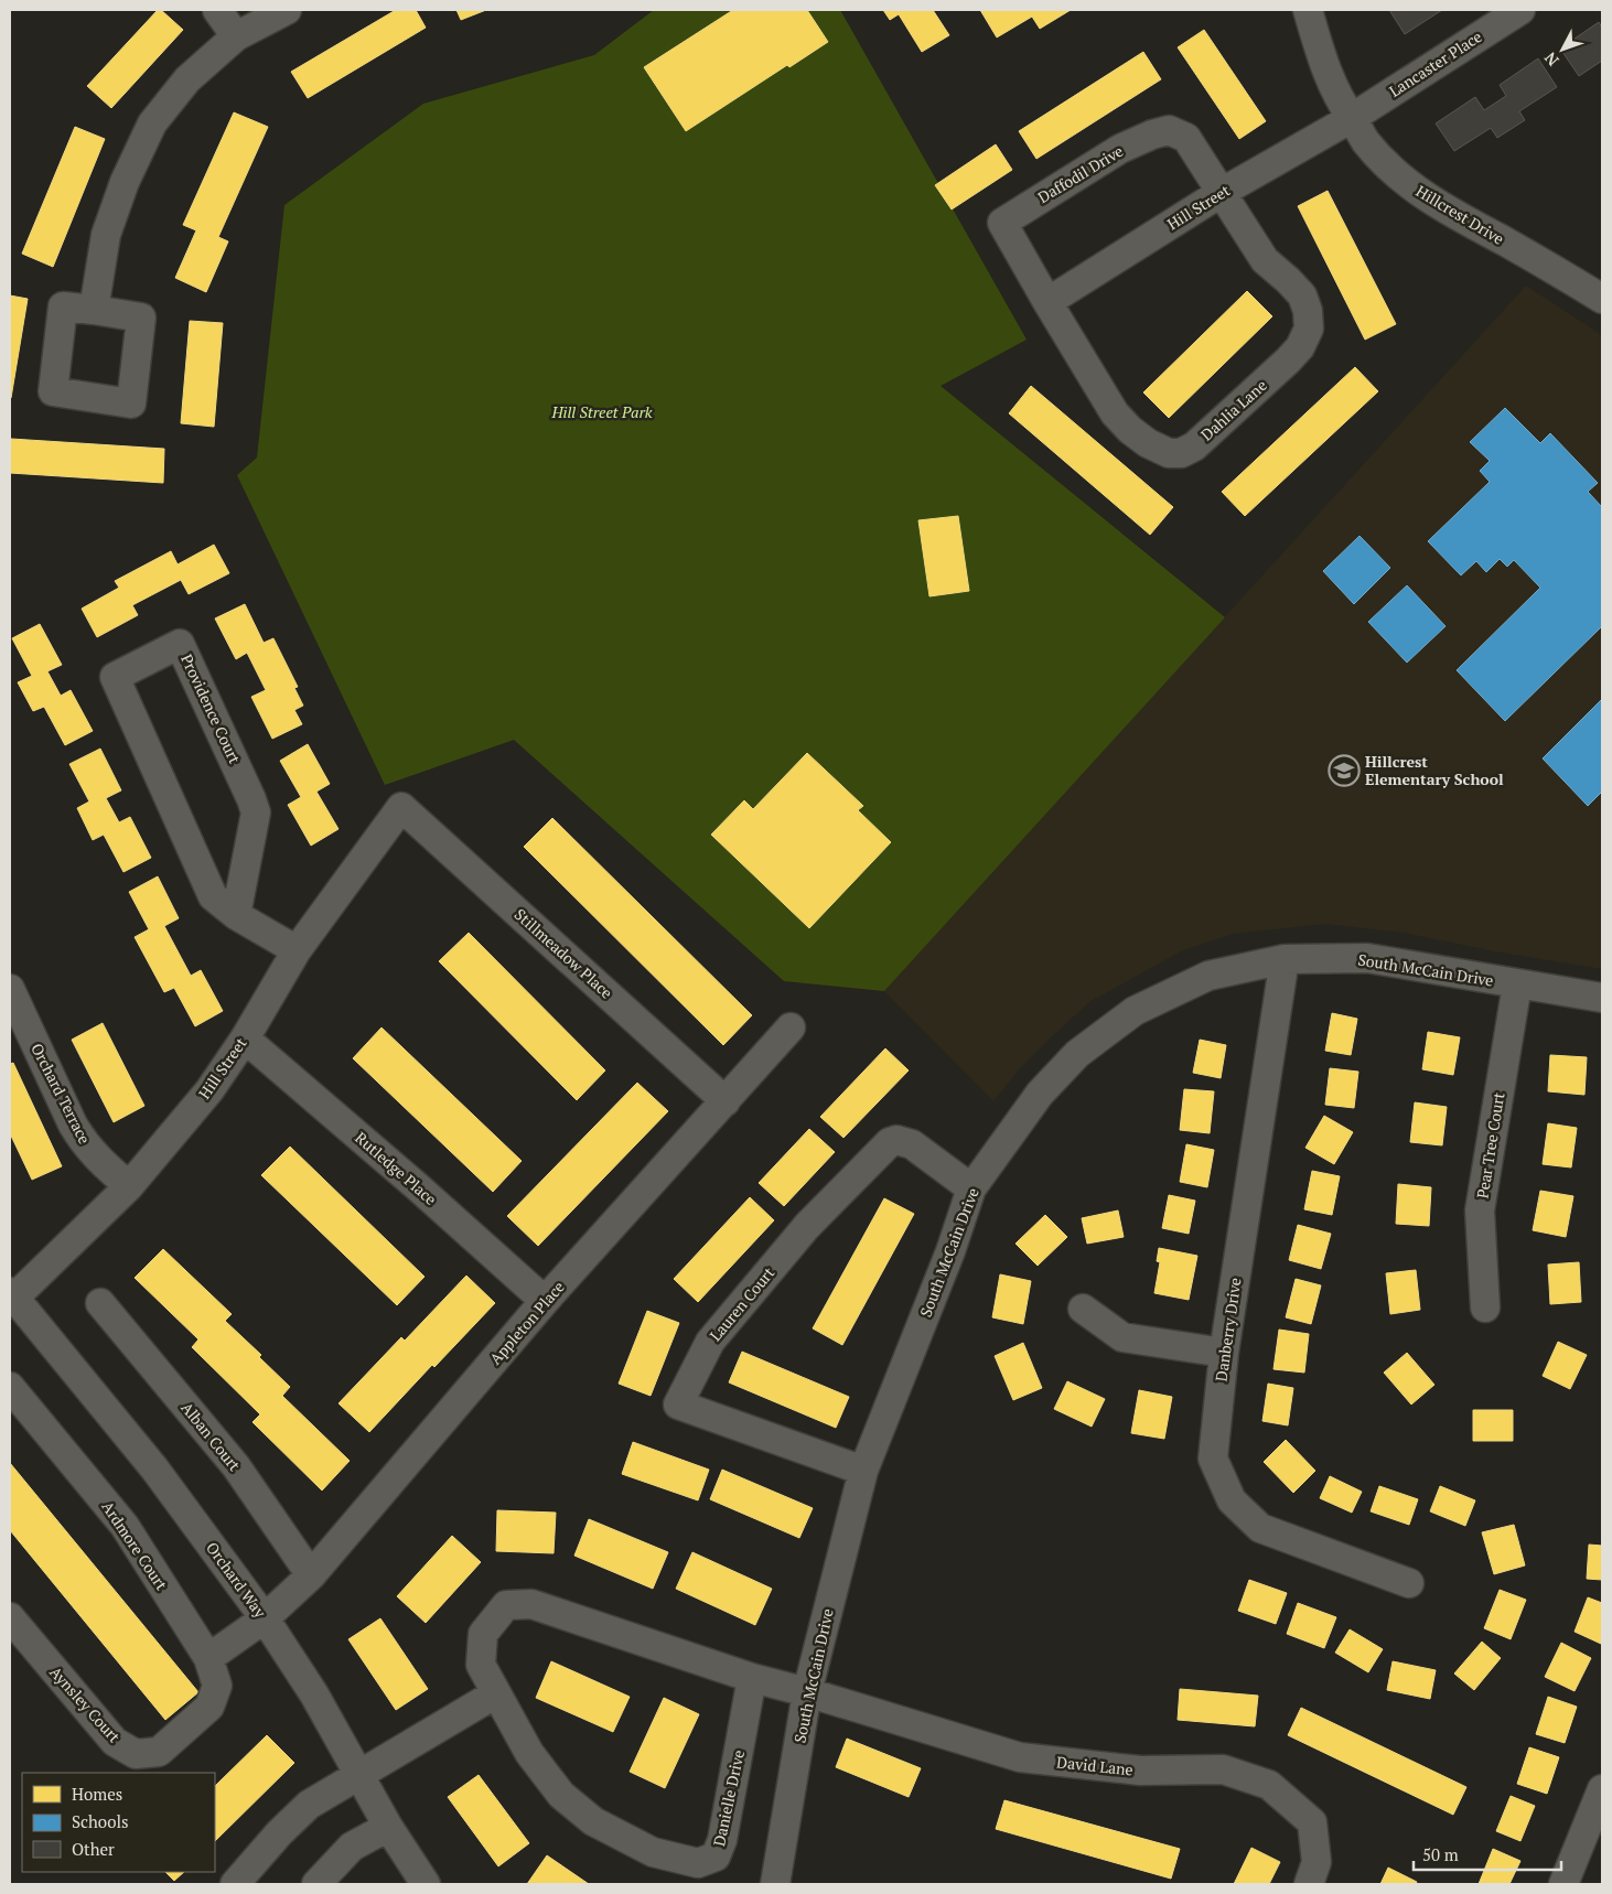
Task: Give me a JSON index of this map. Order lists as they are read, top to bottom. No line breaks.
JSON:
{"streets":{"street":["Lancaster Place","Daffodil Drive","Hill Street","Hillcrest Drive","Dahlia Lane","Providence Court","Stillmeadow Place","South McCain Drive","Orchard Terrace","Pear Tree Court","Rutledge Place","Lauren Court","Appleton Place","Danberry Drive","Alban Court","Ardmore Court","Orchard Way","Aynsley Court","David Lane","Danielle Drive"]},"crossings":[["Lancaster Place","Hill Street"],["Lancaster Place","Hillcrest Drive"],["Daffodil Drive","Hill Street"],["Daffodil Drive","Dahlia Lane"],["Hill Street","Hillcrest Drive"],["Hill Street","Dahlia Lane"],["Hill Street","Providence Court"],["Hill Street","Stillmeadow Place"],["Hill Street","Orchard Terrace"],["Hill Street","Rutledge Place"],["Hill Street","Orchard Way"],["Stillmeadow Place","Appleton Place"],["South McCain Drive","Pear Tree Court"],["South McCain Drive","Lauren Court"],["South McCain Drive","Danberry Drive"],["South McCain Drive","David Lane"],["South McCain Drive","Danielle Drive"],["Rutledge Place","Appleton Place"],["Appleton Place","Alban Court"],["Appleton Place","Orchard Way"],["Ardmore Court","Aynsley Court"],["David Lane","Danielle Drive"]],"parks":["Hill Street Park"],"places":{"school or university":["Hillcrest Elementary School"]},"legend":["Homes","Schools","Other"],"scale_bar":"50 m","north":"bottom left"}
